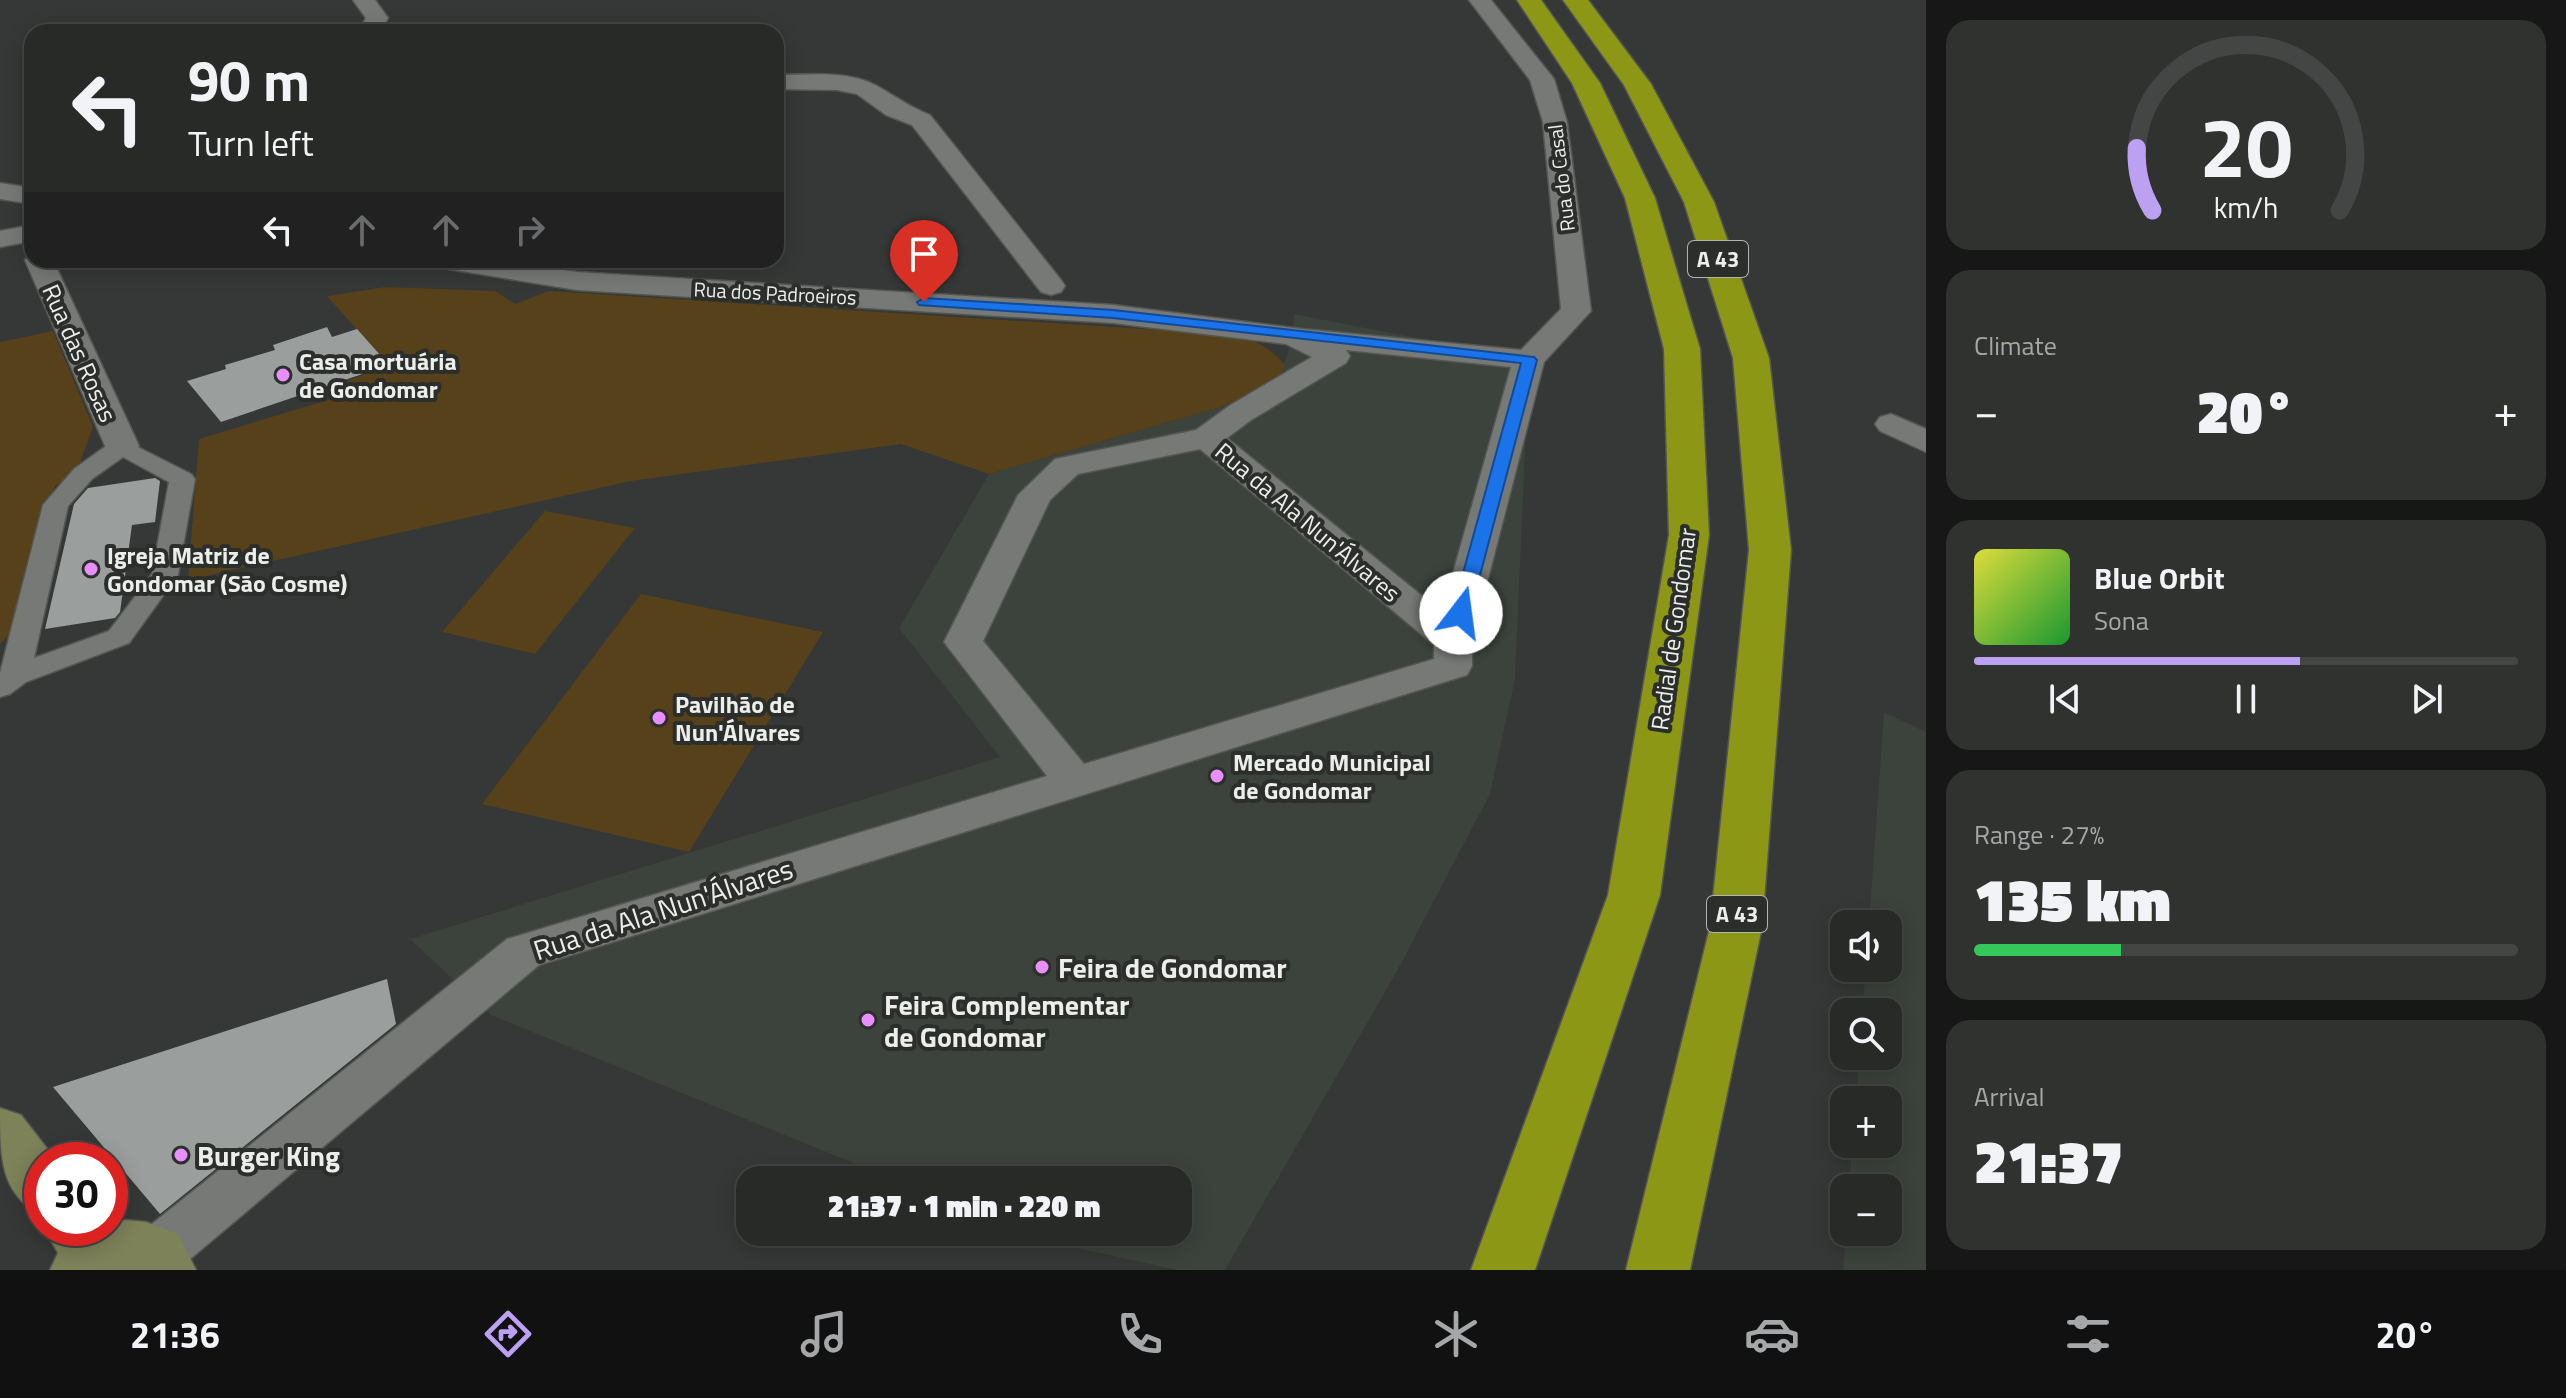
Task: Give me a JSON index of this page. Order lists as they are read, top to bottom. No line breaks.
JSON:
{"streets":{"highway":["A 43","Radial de Gondomar"],"street":["Rua do Casal","Rua dos Padroeiros","Rua das Rosas","Rua da Ala Nun'Álvares"]},"crossings":[["Rua dos Padroeiros","Rua da Ala Nun'Álvares"]],"places":["Casa mortuária de Gondomar","Igreja Matriz de Gondomar (São Cosme)","Pavilhão de Nun'Álvares","Mercado Municipal de Gondomar","Feira de Gondomar","Feira Complementar de Gondomar","Burger King"],"page":{"turn":["90 m","Turn left"],"tile":["Climate",["Range · 27%","135 km"],["Arrival","21:37"]],"heat":["−","20°","+"],"song":["Blue Orbit","Sona"],"map_buttons":["+","−"],"limit":"30","trip":"21:37 · 1 min · 220 m","tabs":["21:36","20°"],"gauge":["20","km/h"]}}
